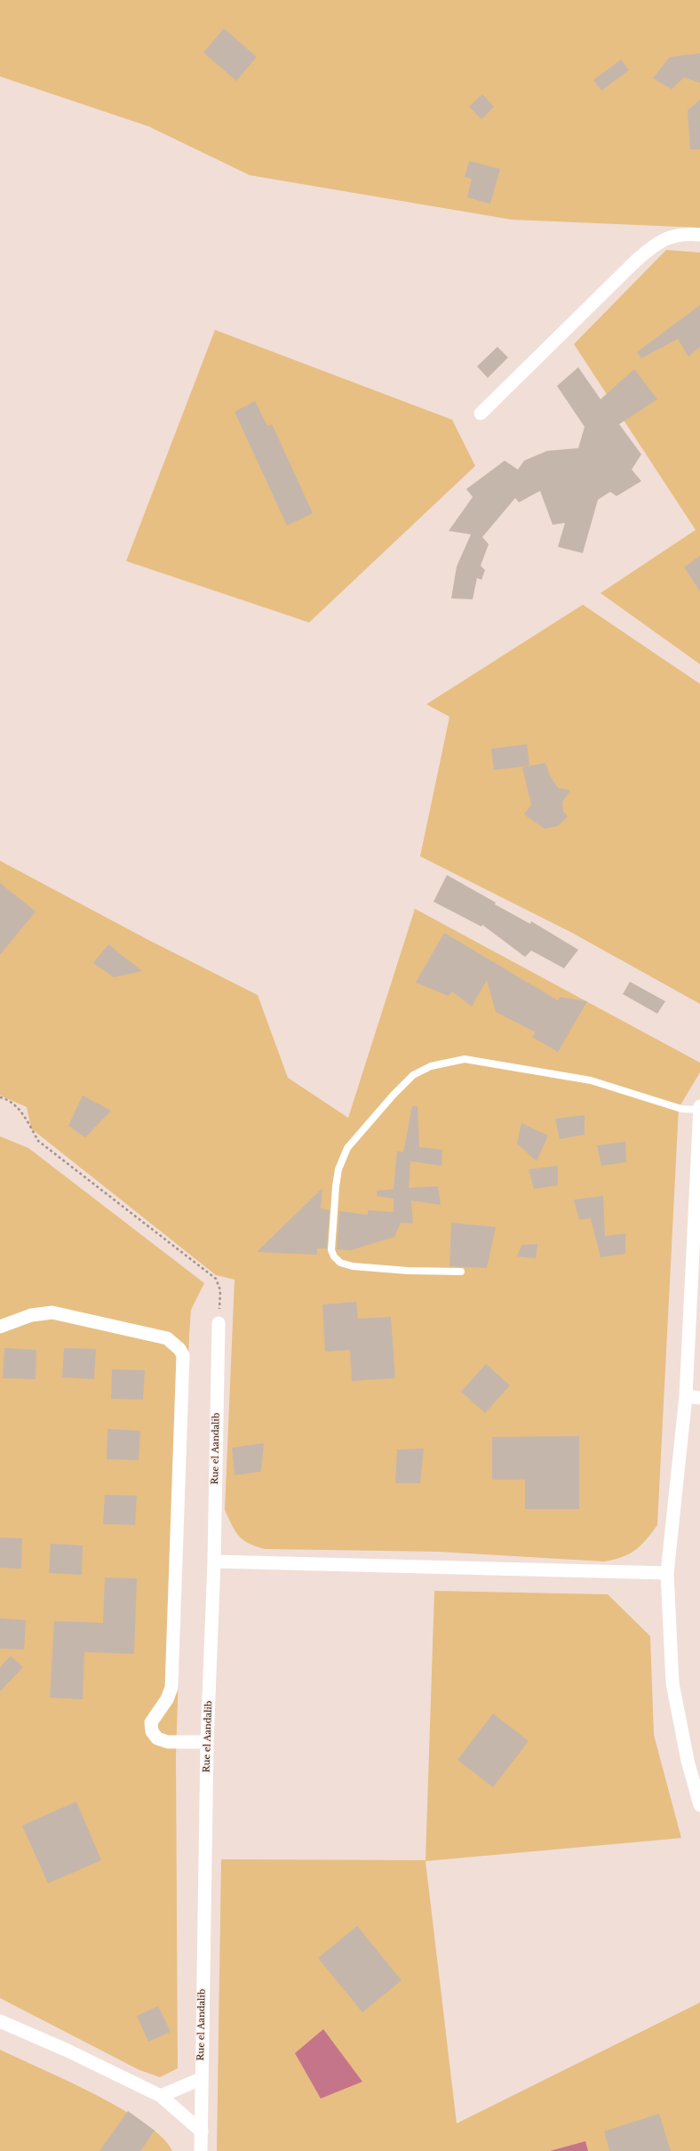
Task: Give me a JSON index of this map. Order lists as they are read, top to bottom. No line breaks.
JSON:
{"streets":{"street":["Rue el Aandalib"]}}
